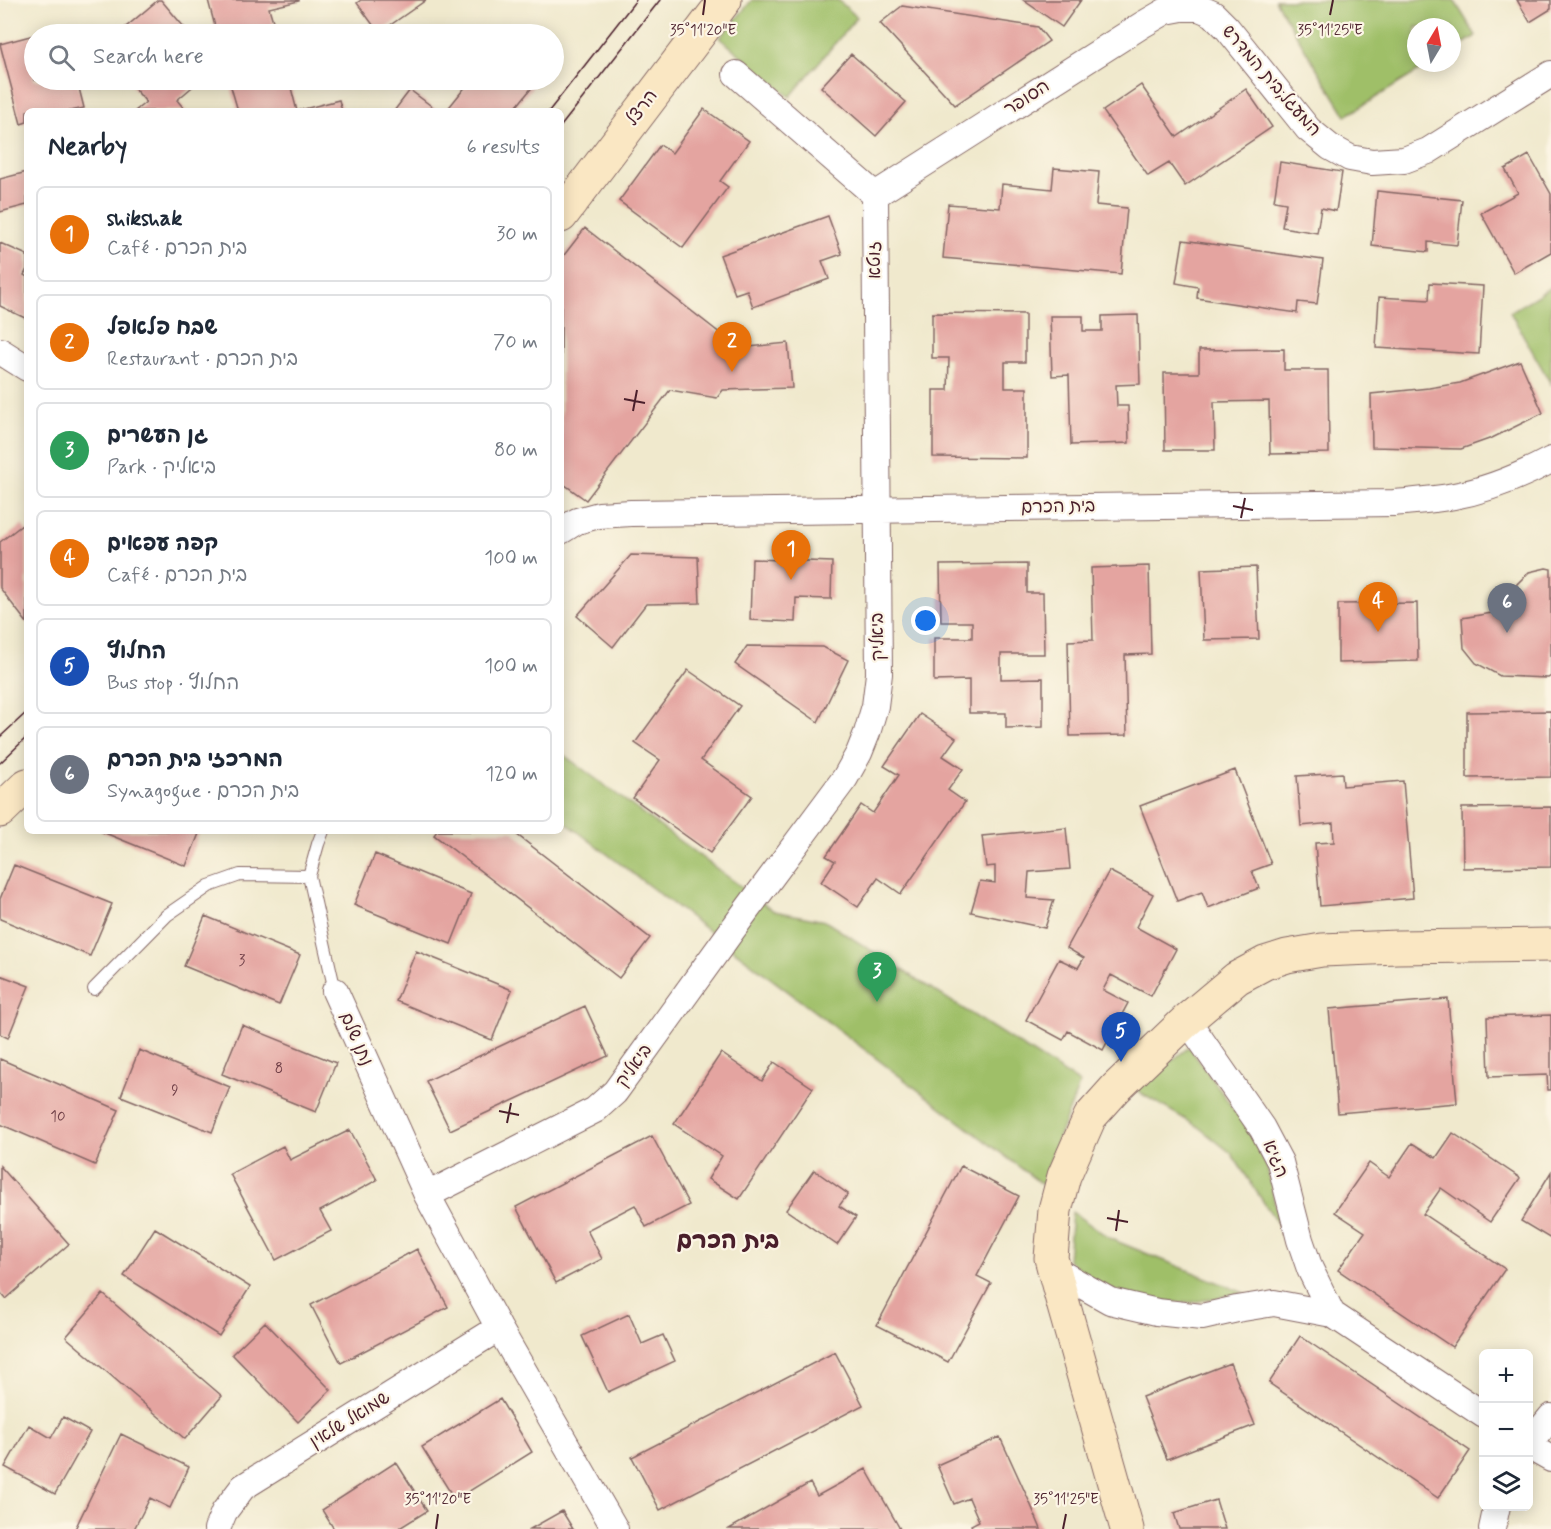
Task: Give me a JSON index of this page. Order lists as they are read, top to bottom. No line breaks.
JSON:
{"streets":{"street":["המעגל;בית המדרש","הסופר","הרצל","זוטא","בית הכרם","ביאליק","נתן שלם","הגיא","שמואל שלאין"]},"crossings":[["המעגל;בית המדרש","הסופר"],["הסופר","זוטא"],["זוטא","בית הכרם"],["זוטא","ביאליק"],["בית הכרם","ביאליק"],["ביאליק","נתן שלם"]],"districts":["בית הכרם"],"house_numbers":["3","8","9","10"],"north":"top","page":{"search":"Search here","heading":["Nearby","6 results"],"list":[{"mark":"1","name":"shikshak","note":"Café · בית הכרם","value":"30 m"},{"mark":"2","name":"שבח פלאפל","note":"Restaurant · בית הכרם","value":"70 m"},{"mark":"3","name":"גן העשרים","note":"Park · ביאליק","value":"80 m"},{"mark":"4","name":"קפה עפאים","note":"Café · בית הכרם","value":"100 m"},{"mark":"5","name":"החלוץ","note":"Bus stop · החלוץ","value":"100 m"},{"mark":"6","name":"המרכזי בית הכרם","note":"Synagogue · בית הכרם","value":"120 m"}],"pins":["2","1","4","6","3","5"],"map_buttons":["+","−"]},"coordinates":["35°11'20\"E","35°11'25\"E"]}
